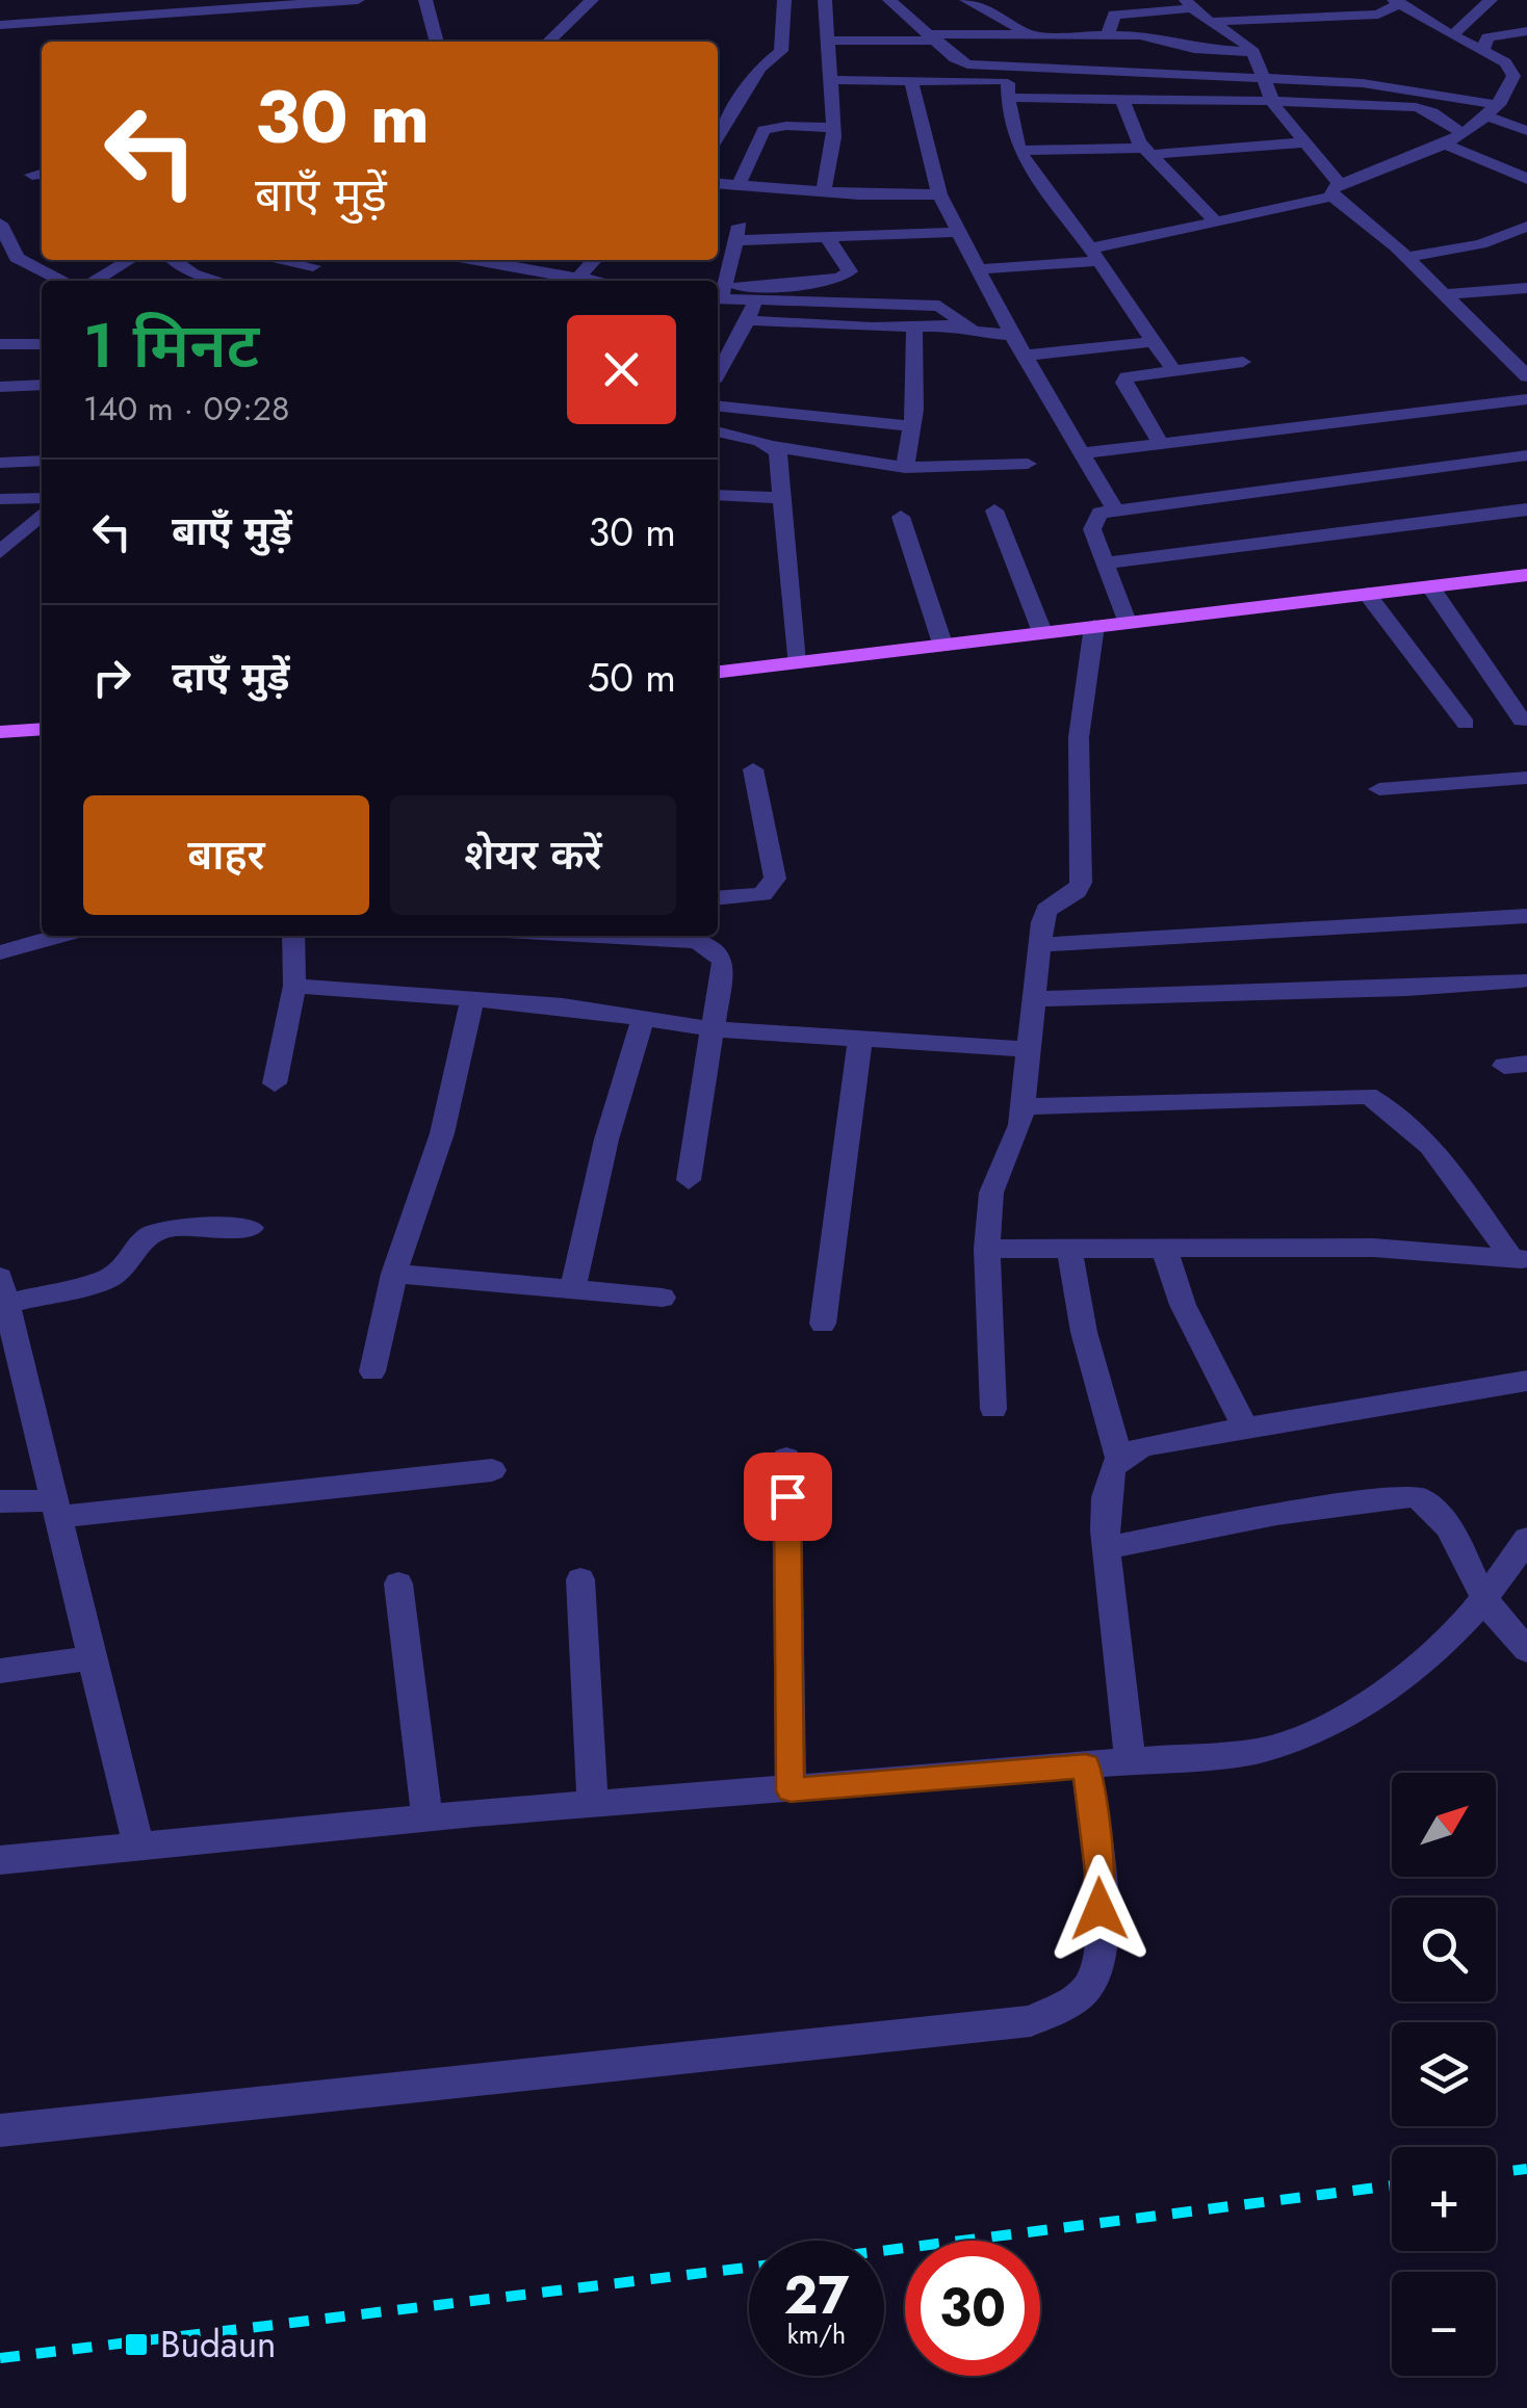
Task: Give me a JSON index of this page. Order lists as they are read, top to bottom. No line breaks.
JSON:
{"places":{"transit":["Budaun"]},"north":"top right","page":{"turn":["30 m","बाएँ मुड़ें"],"heading":["1 मिनट","140 m · 09:28"],"list":[{"name":"बाएँ मुड़ें","value":"30 m"},{"name":"दाएँ मुड़ें","value":"50 m"}],"buttons":["बाहर","शेयर करें"],"map_buttons":["+","−"],"speed":"27 km/h","limit":"30"}}
